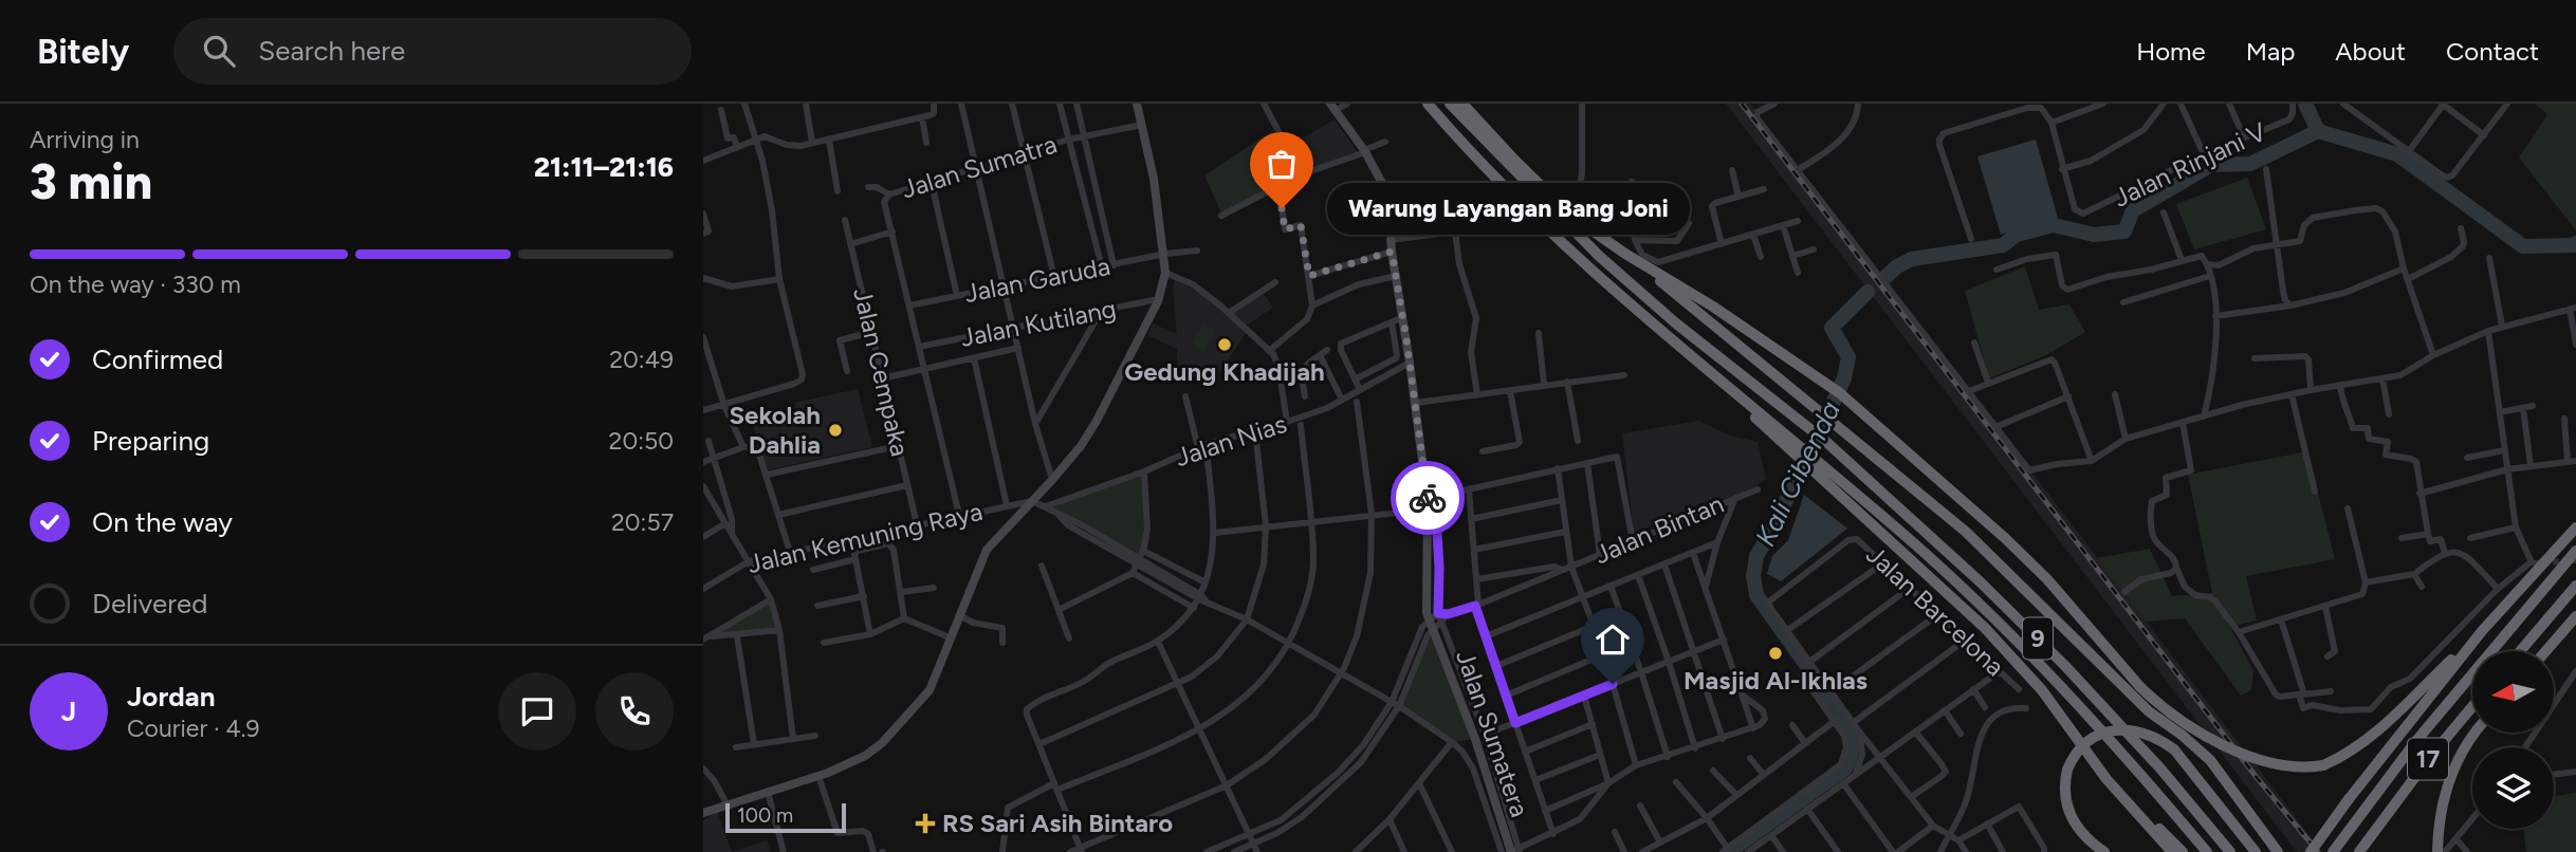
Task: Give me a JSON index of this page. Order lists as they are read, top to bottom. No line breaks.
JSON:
{"streets":{"highway":["9","17"],"main road":["Jalan Sumatera"],"street":["Jalan Rinjani V","Jalan Sumatra","Jalan Garuda","Jalan Kutilang","Jalan Cempaka","Jalan Nias","Jalan Bintan","Jalan Kemuning Raya","Jalan Barcelona"]},"crossings":[["Jalan Cempaka","Jalan Kemuning Raya"],["Jalan Nias","Jalan Sumatera"],["Jalan Bintan","Jalan Sumatera"]],"water":["Kali Cibenda"],"places":{"other":["Warung Layangan Bang Joni","Gedung Khadijah","Sekolah Dahlia","Masjid Al-Ikhlas"],"health":["RS Sari Asih Bintaro"]},"scale_bar":"100 m","north":"left","page":{"header":"Bitely","search":"Search here","nav":["Home","Map","About","Contact"],"heading":["3 min","Arriving in","21:11–21:16"],"panel":["Jordan","Courier · 4.9"],"bubble":"Warung Layangan Bang Joni","bar":"On the way · 330 m","list":[["Confirmed","20:49"],["Preparing","20:50"],["On the way","20:57"],"Delivered"],"round":"J","scale":"100 m"}}
